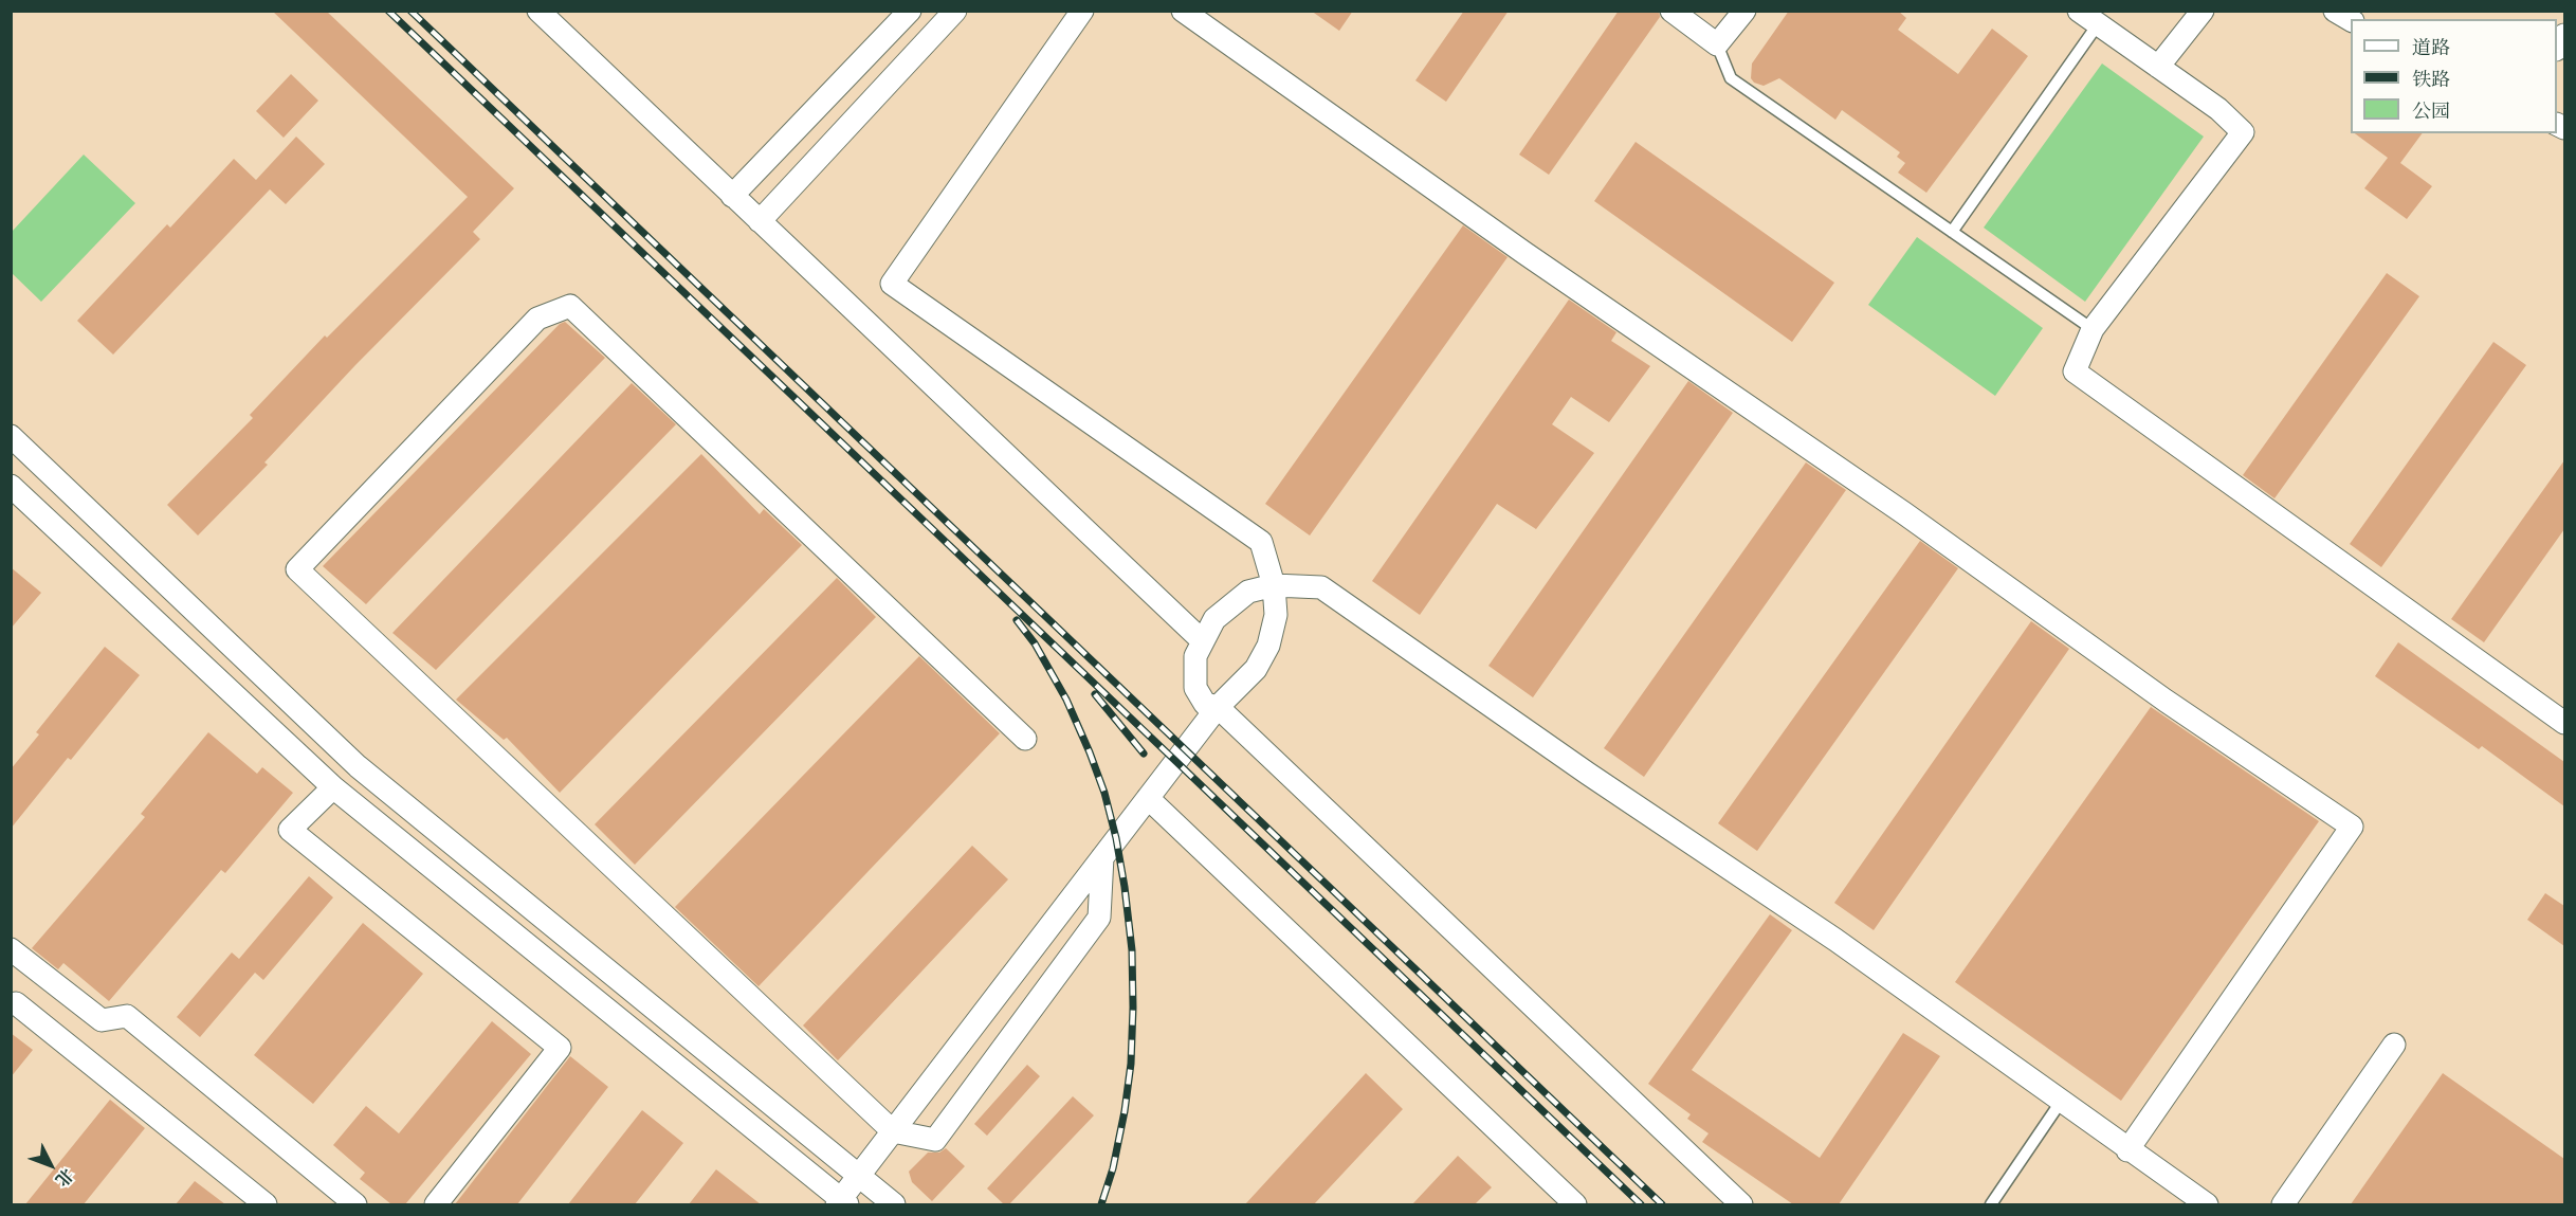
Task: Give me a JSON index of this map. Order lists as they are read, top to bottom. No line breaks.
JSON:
{"legend":["道路","铁路","公园"],"north":"bottom right"}
